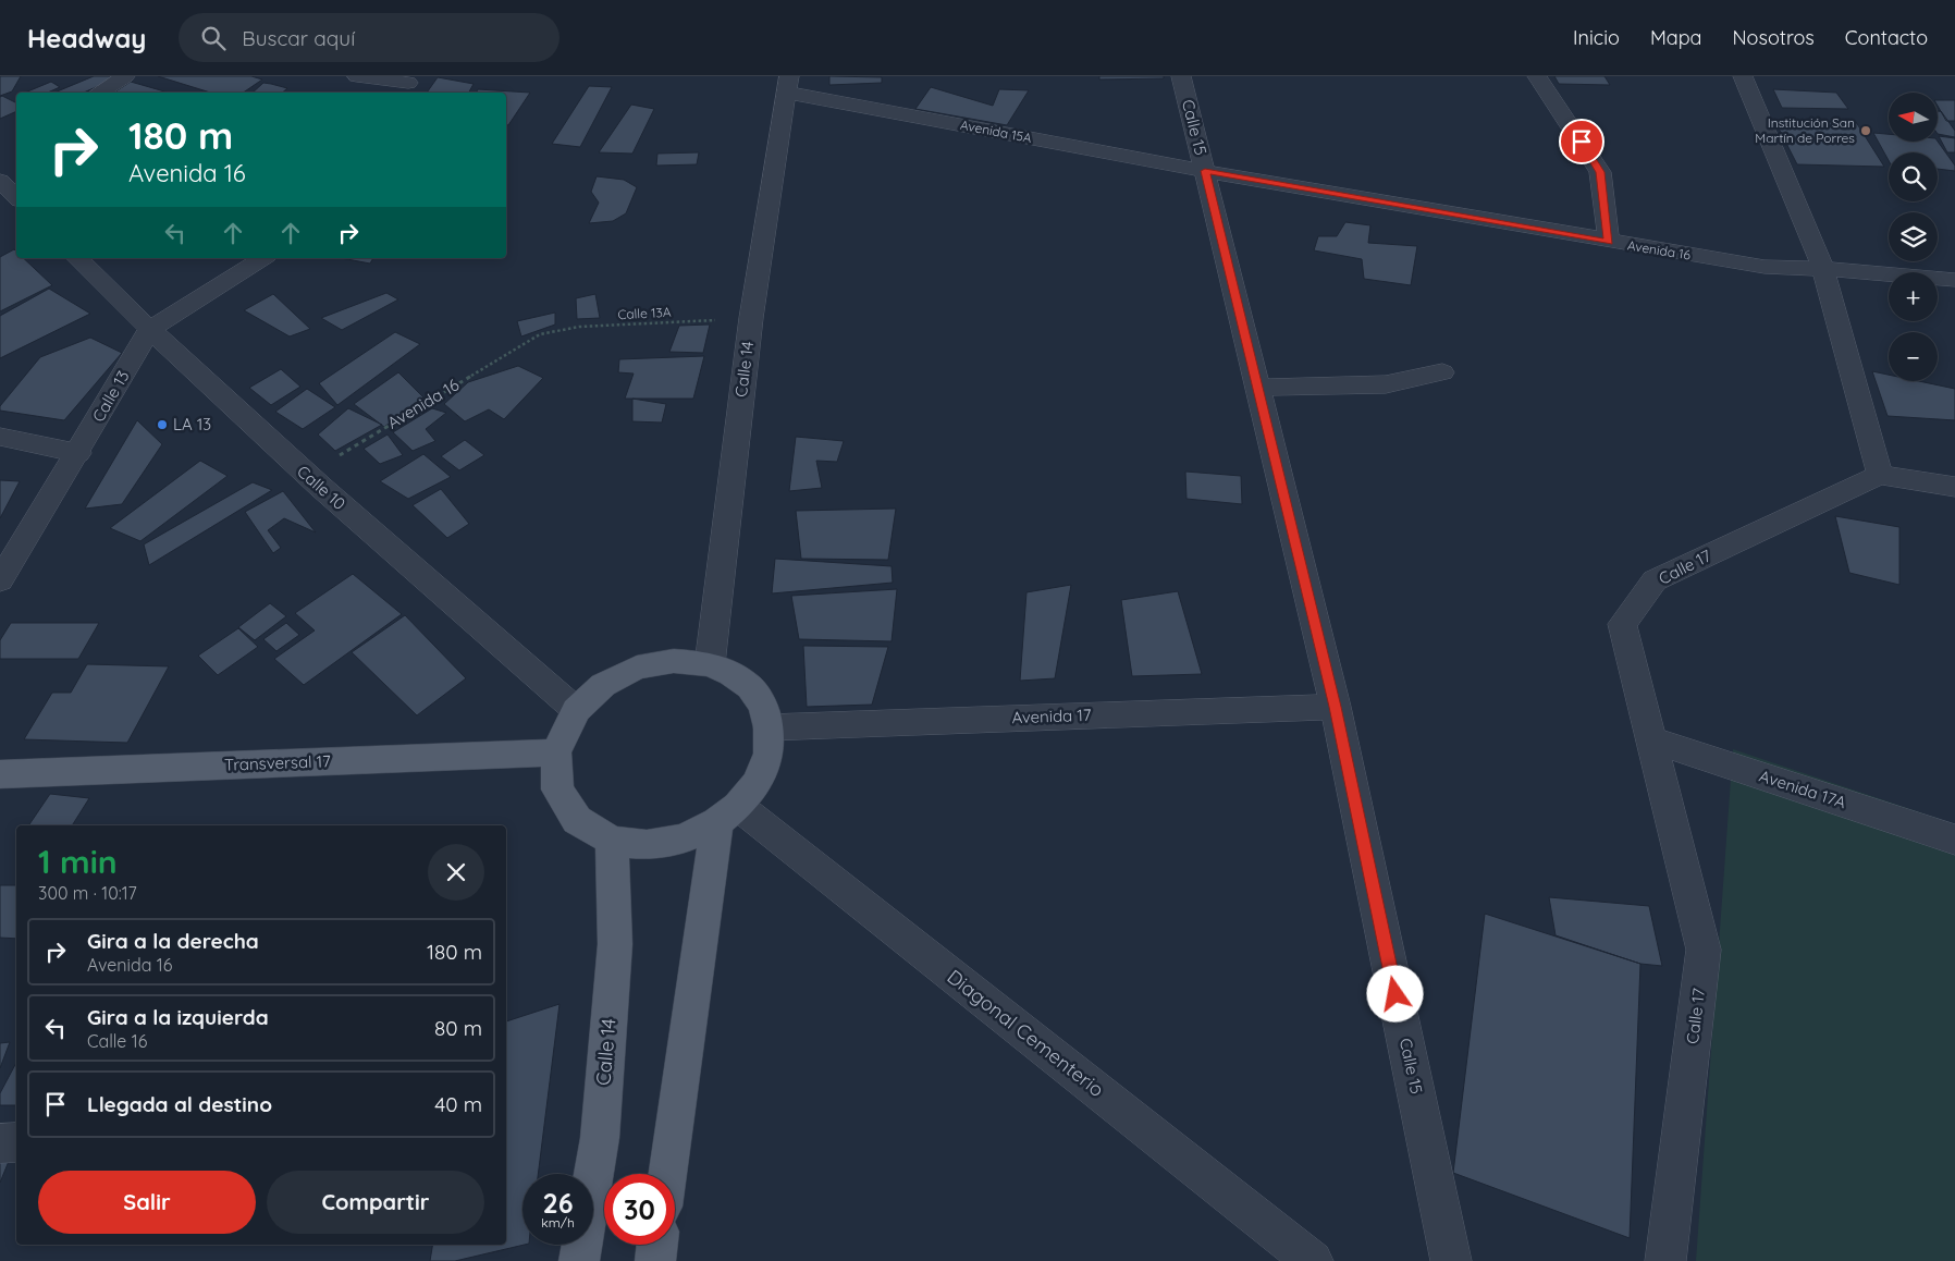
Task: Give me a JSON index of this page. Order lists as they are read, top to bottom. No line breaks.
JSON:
{"streets":{"main road":["Calle 14","Transversal 17"],"street":["Calle 15","Avenida 15A","Avenida 16","Calle 13","Calle 10","Calle 17","Avenida 17","Avenida 17A","Diagonal Cementerio"],"path":["Calle 13A"]},"crossings":[["Calle 15","Avenida 15A"],["Calle 15","Avenida 16"],["Calle 15","Avenida 17"],["Avenida 15A","Avenida 16"],["Avenida 15A","Calle 14"],["Avenida 16","Calle 13A"],["Avenida 16","Calle 10"],["Calle 13A","Calle 14"],["Calle 13","Calle 10"],["Calle 17","Avenida 17A"]],"places":["Institución San Martín de Porres","LA 13"],"north":"left","page":{"header":"Headway","search":"Buscar aquí","nav":["Inicio","Mapa","Nosotros","Contacto"],"map_buttons":["+","−"],"turn":["180 m","Avenida 16"],"heading":["1 min","300 m · 10:17"],"list":[{"name":"Gira a la derecha","note":"Avenida 16","value":"180 m"},{"name":"Gira a la izquierda","note":"Calle 16","value":"80 m"},{"name":"Llegada al destino","value":"40 m"}],"buttons":["Salir","Compartir"],"speed":"26 km/h","limit":"30"}}
